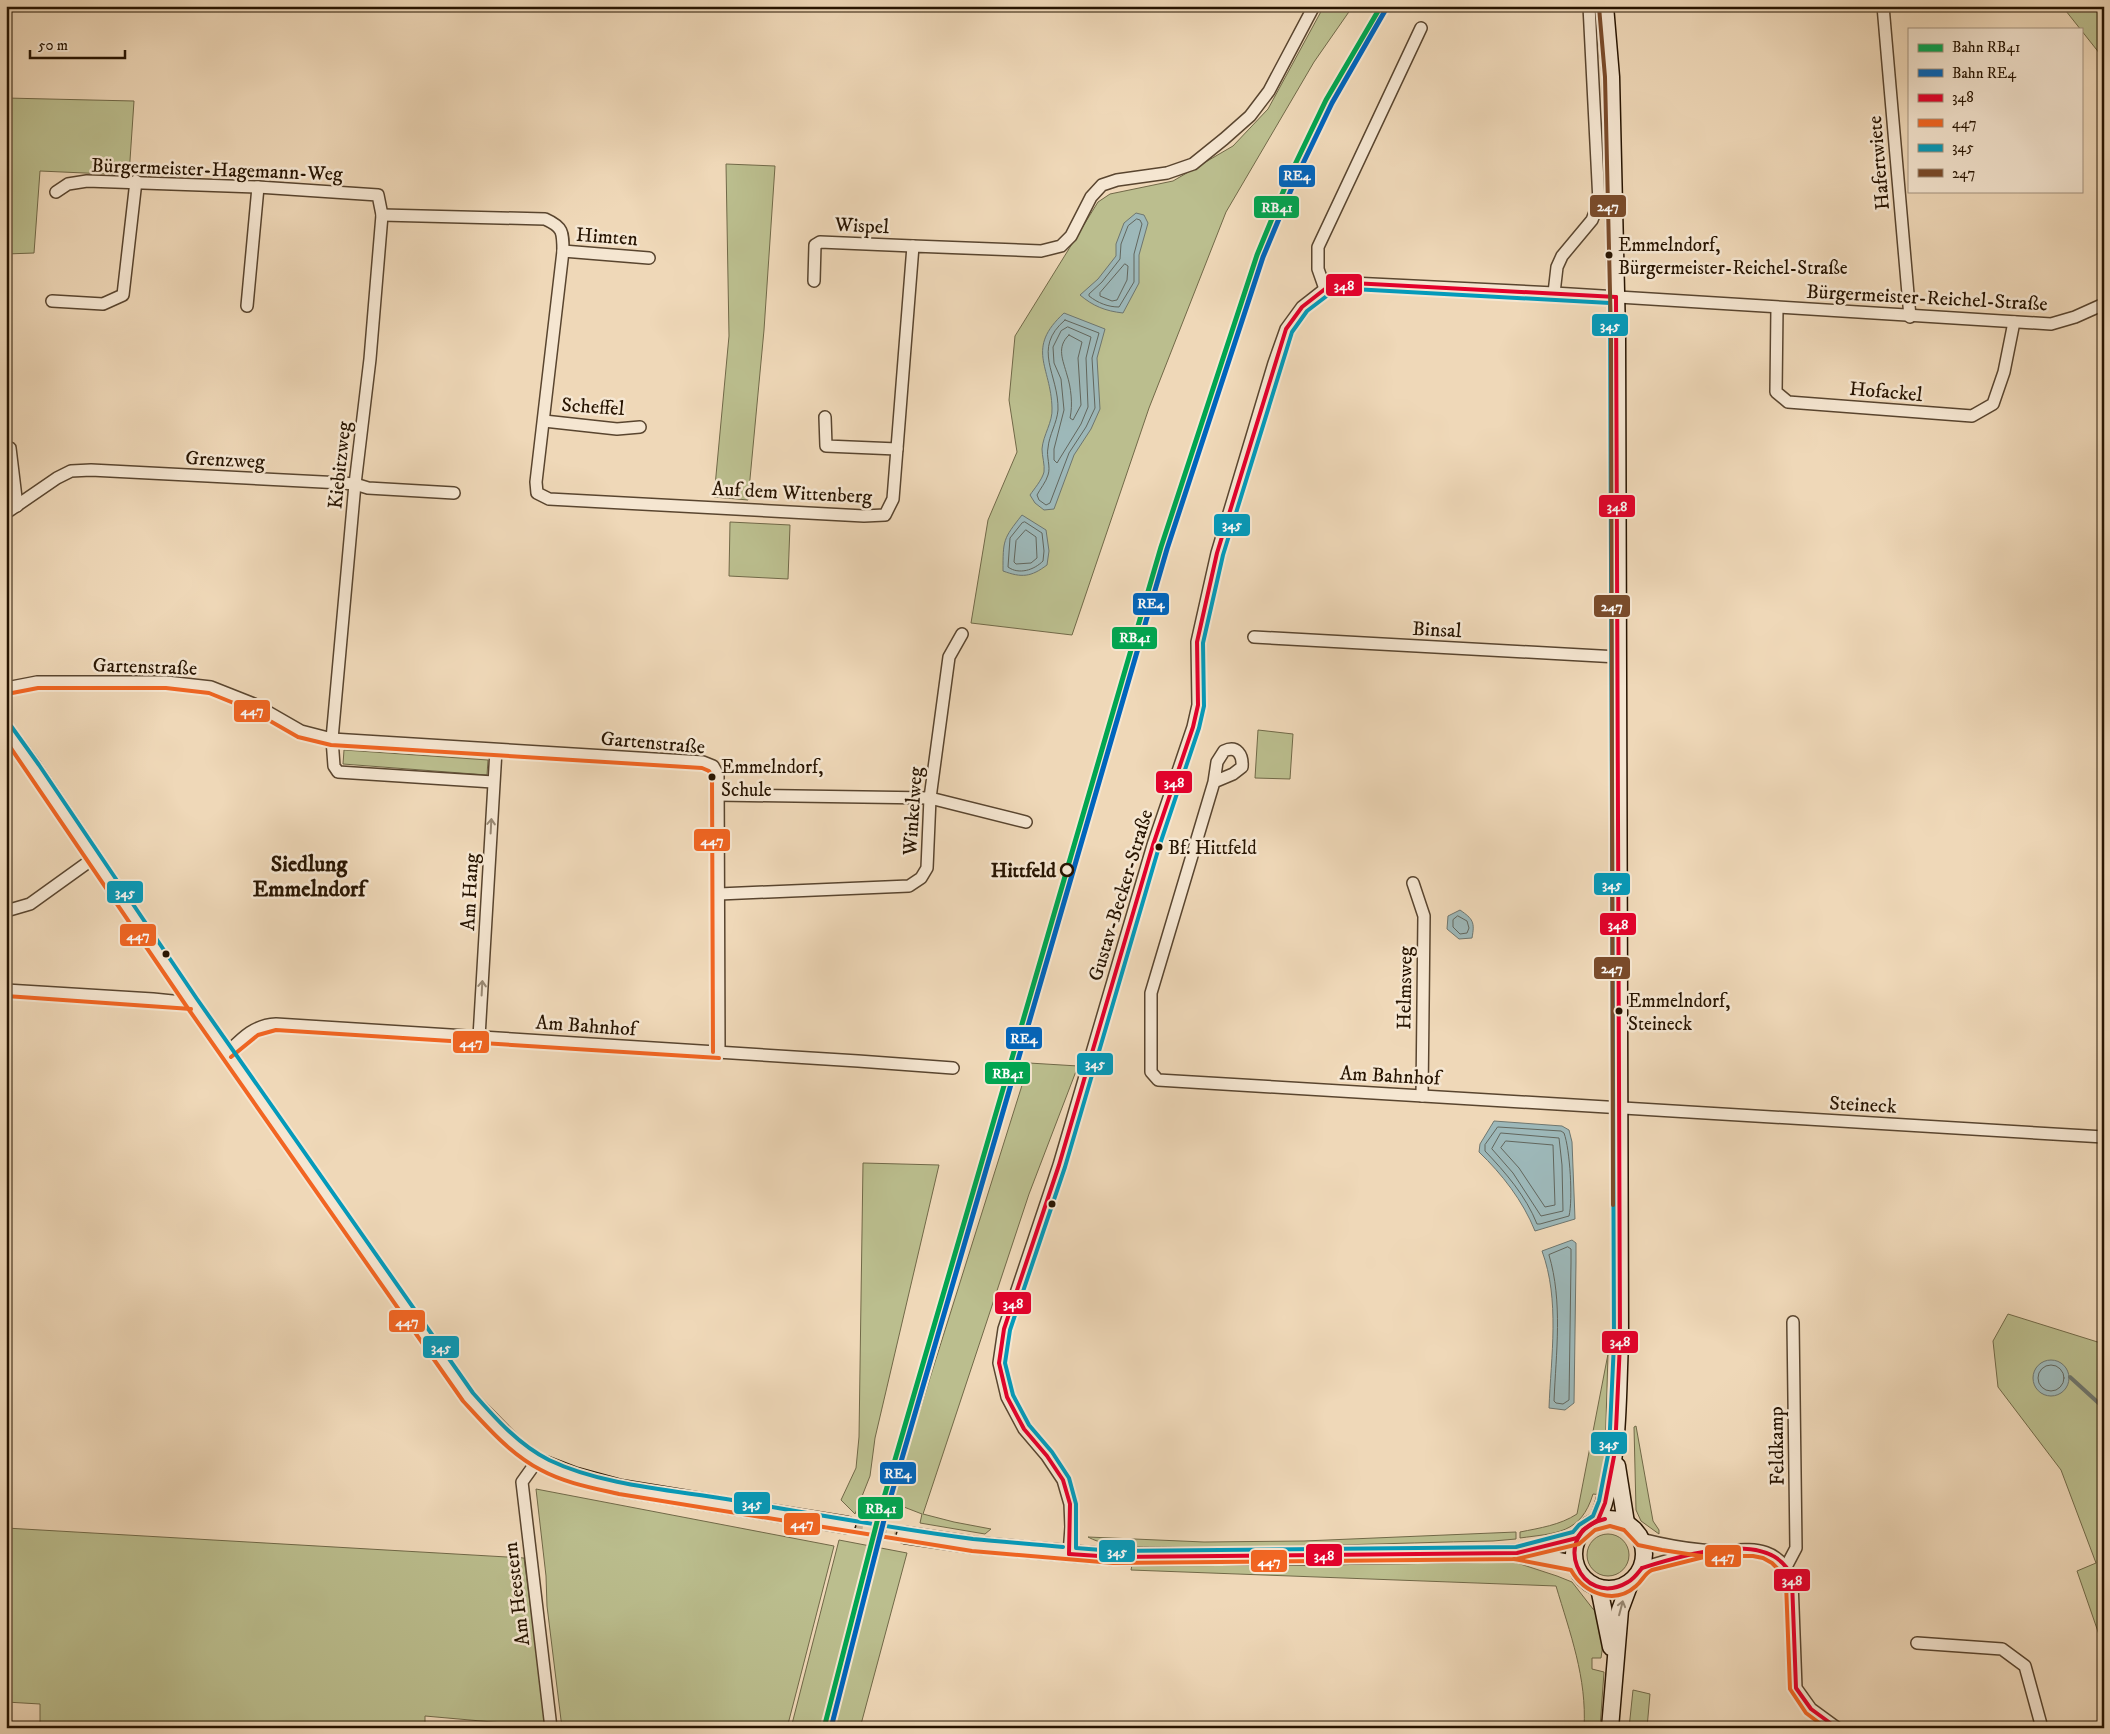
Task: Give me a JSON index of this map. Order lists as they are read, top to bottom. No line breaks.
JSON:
{"streets":{"street":["Hafertwiete","Bürgermeister-Hagemann-Weg","Wispel","Himten","Bürgermeister-Reichel-Straße","Hofackel","Scheffel","Grenzweg","Kiebitzweg","Auf dem Wittenberg","Binsal","Gartenstraße","Winkelweg","Am Hang","Gustav-Becker-Straße","Helmsweg","Am Bahnhof","Steineck","Feldkamp","Am Heestern"]},"crossings":[["Hafertwiete","Bürgermeister-Reichel-Straße"],["Bürgermeister-Hagemann-Weg","Kiebitzweg"],["Wispel","Auf dem Wittenberg"],["Himten","Auf dem Wittenberg"],["Bürgermeister-Reichel-Straße","Hofackel"],["Bürgermeister-Reichel-Straße","Gustav-Becker-Straße"],["Scheffel","Auf dem Wittenberg"],["Grenzweg","Kiebitzweg"],["Kiebitzweg","Auf dem Wittenberg"],["Kiebitzweg","Gartenstraße"],["Gartenstraße","Winkelweg"],["Gartenstraße","Am Hang"],["Gartenstraße","Am Bahnhof"],["Am Hang","Am Bahnhof"],["Helmsweg","Am Bahnhof"],["Am Bahnhof","Steineck"]],"one_way":["Am Hang"],"districts":["Siedlung Emmelndorf"],"places":["Emmelndorf, Bürgermeister-Reichel-Straße","Emmelndorf, Schule","Bf. Hittfeld","Hittfeld","Emmelndorf, Steineck"],"lines":["rail line RB41","transit line 247","rail line RE4","transit line 348","transit line 345","transit line 447"],"legend":["Bahn RB41","Bahn RE4","348","447","345","247"],"scale_bar":"50 m"}
